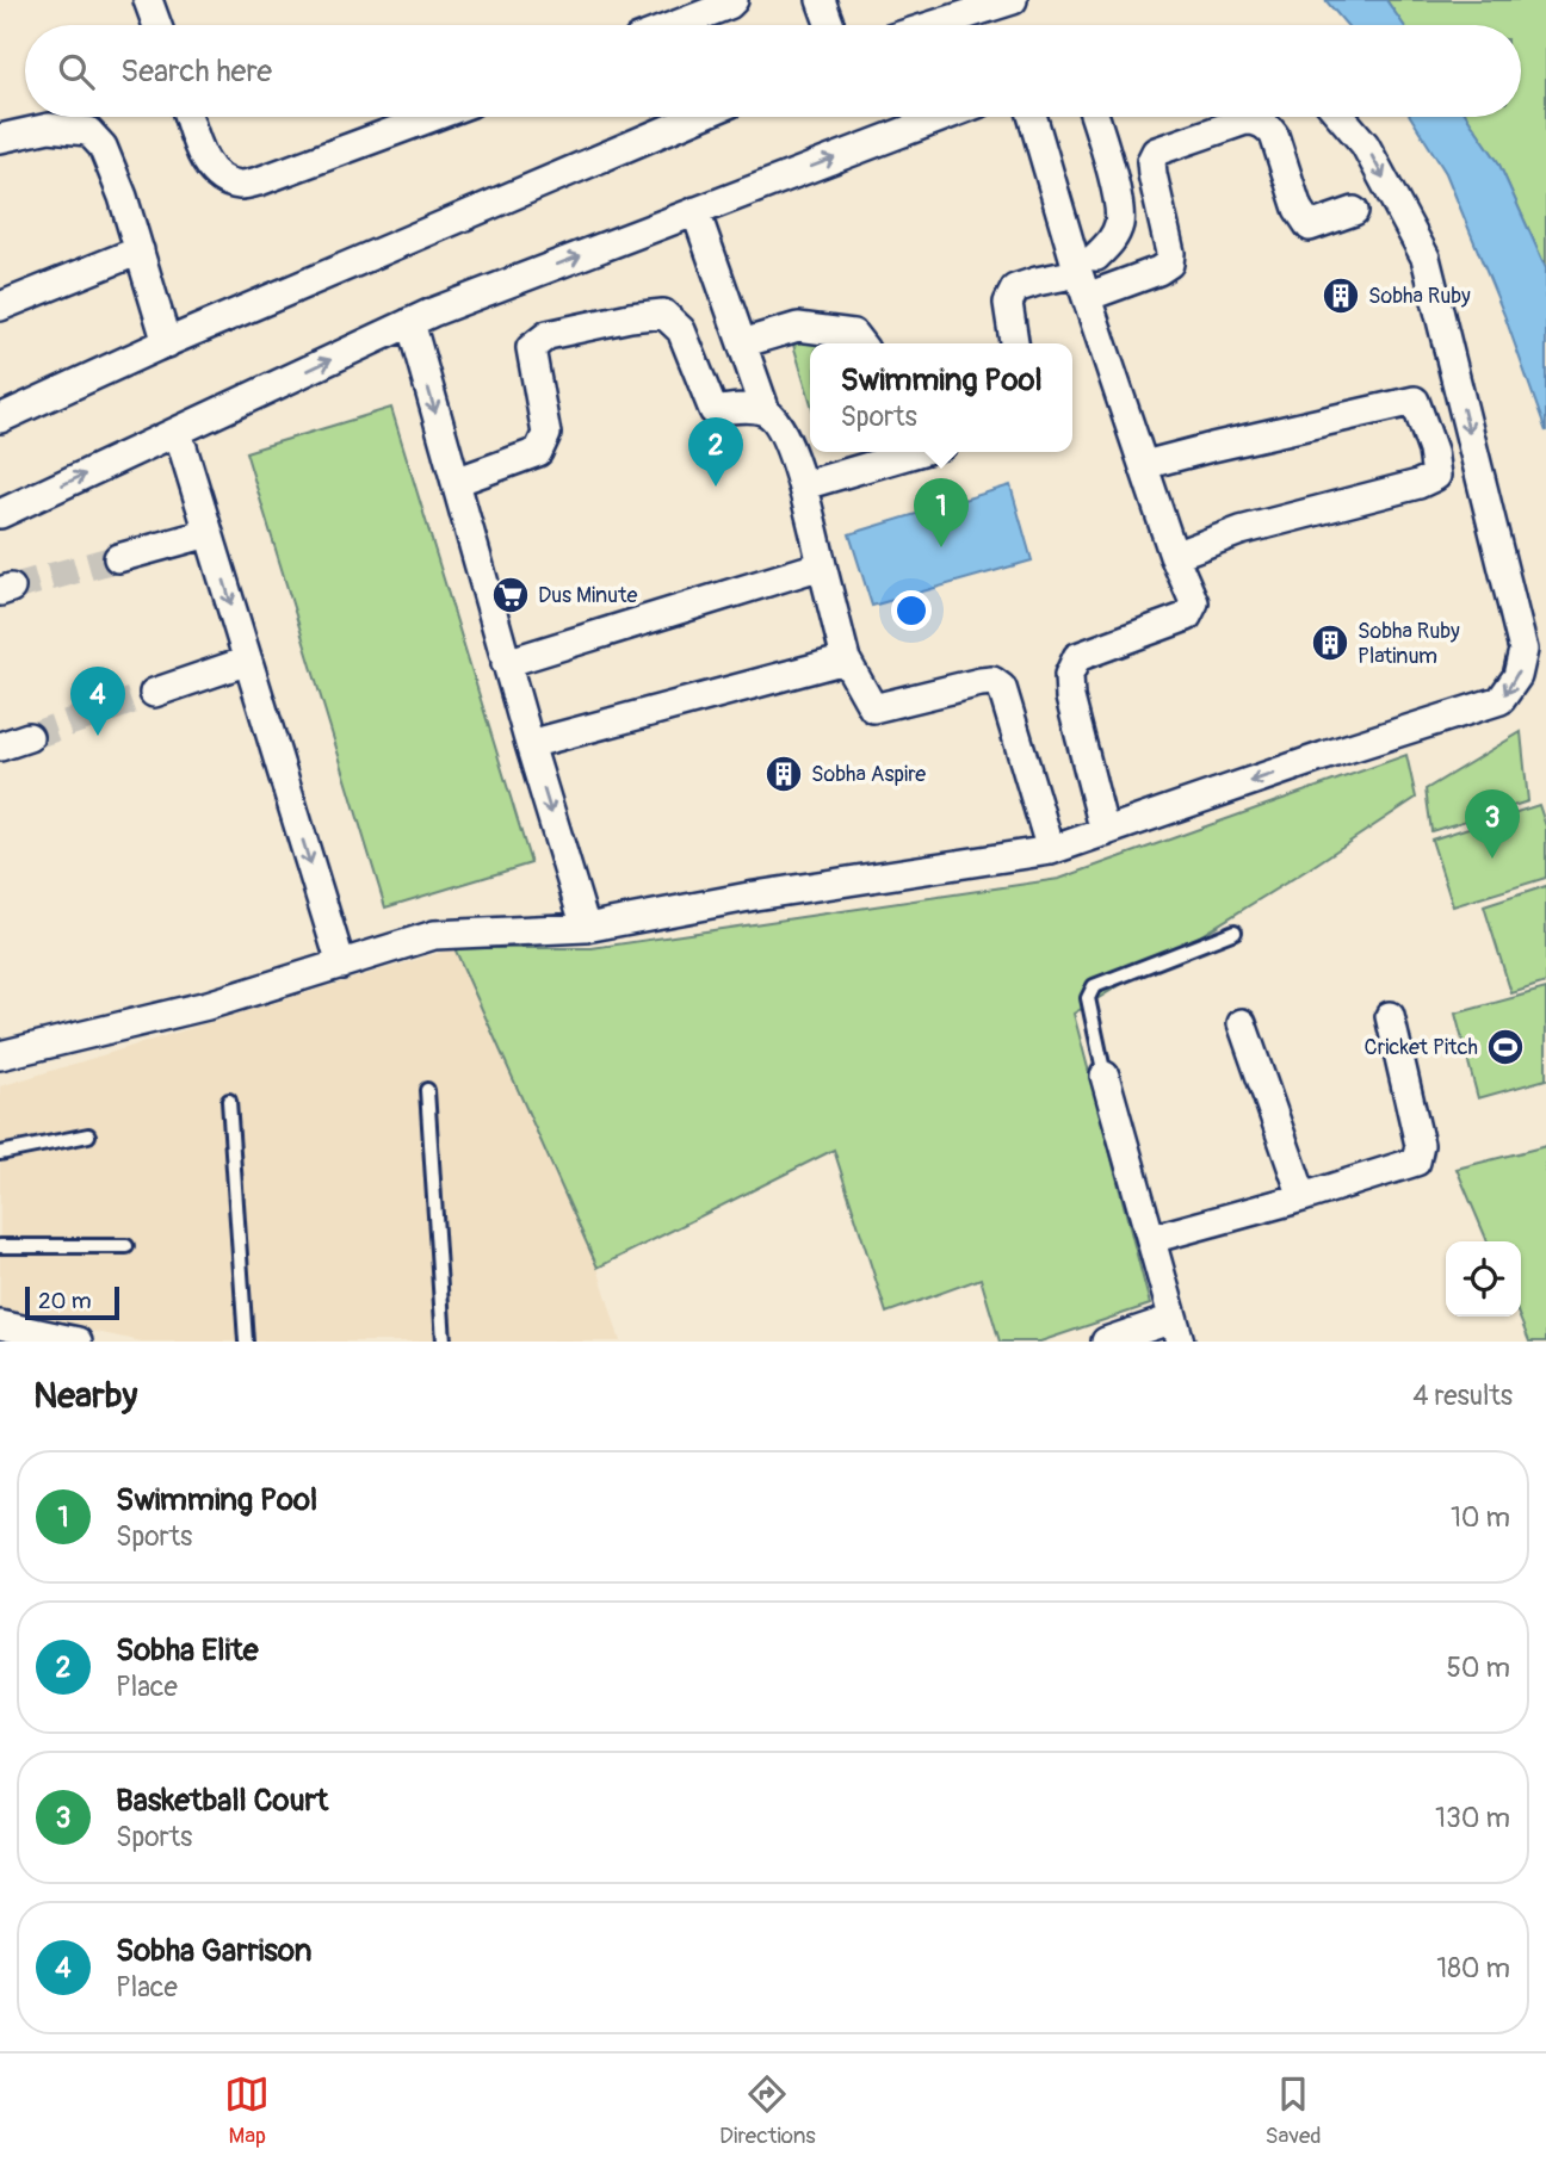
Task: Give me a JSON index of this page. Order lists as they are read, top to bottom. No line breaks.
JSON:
{"places":{"building":["Sobha Ruby","Sobha Ruby Platinum","Sobha Aspire"],"supermarket":["Dus Minute"],"sports":["Cricket Pitch"]},"scale_bar":"20 m","page":{"search":"Search here","popup":["Swimming Pool","Sports"],"pins":["2","1","4","3"],"scale":"20 m","heading":["Nearby","4 results"],"list":[{"mark":"1","name":"Swimming Pool","note":"Sports","value":"10 m"},{"mark":"2","name":"Sobha Elite","note":"Place","value":"50 m"},{"mark":"3","name":"Basketball Court","note":"Sports","value":"130 m"},{"mark":"4","name":"Sobha Garrison","note":"Place","value":"180 m"}],"nav":["Map","Directions","Saved"]}}
